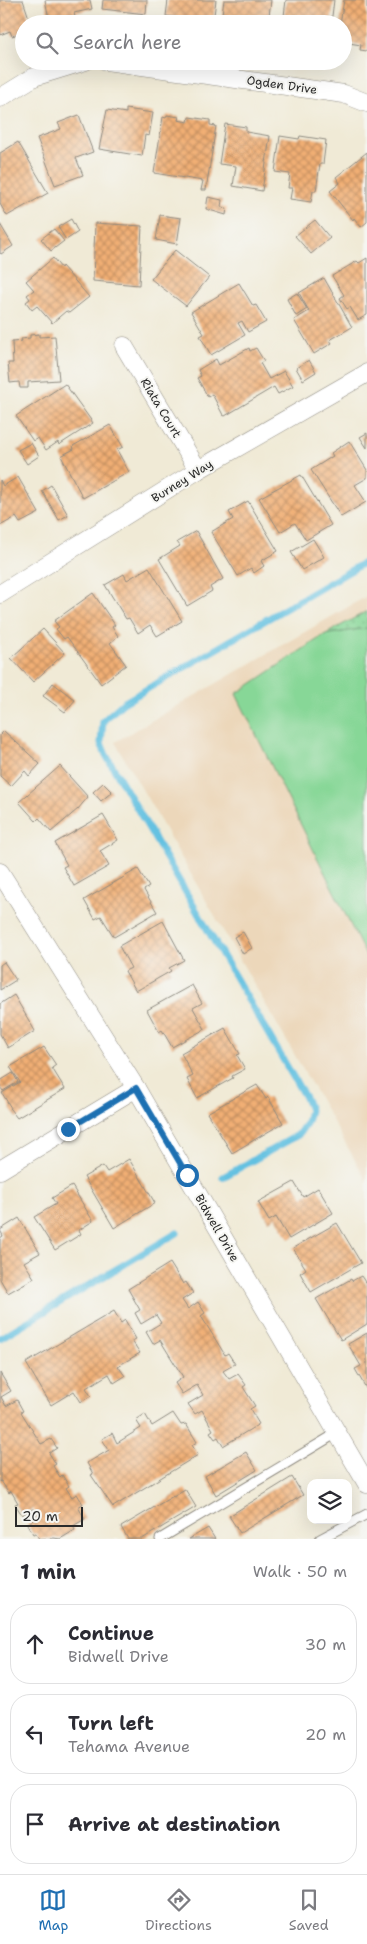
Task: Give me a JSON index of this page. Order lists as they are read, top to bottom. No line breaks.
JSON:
{"streets":{"street":["Ogden Drive","Riata Court","Burney Way","Bidwell Drive"]},"crossings":[["Riata Court","Burney Way"]],"scale_bar":"20 m","page":{"search":"Search here","scale":"20 m","heading":["1 min","Walk · 50 m"],"list":[["Continue","Bidwell Drive","30 m"],["Turn left","Tehama Avenue","20 m"],"Arrive at destination"],"nav":["Map","Directions","Saved"]}}
